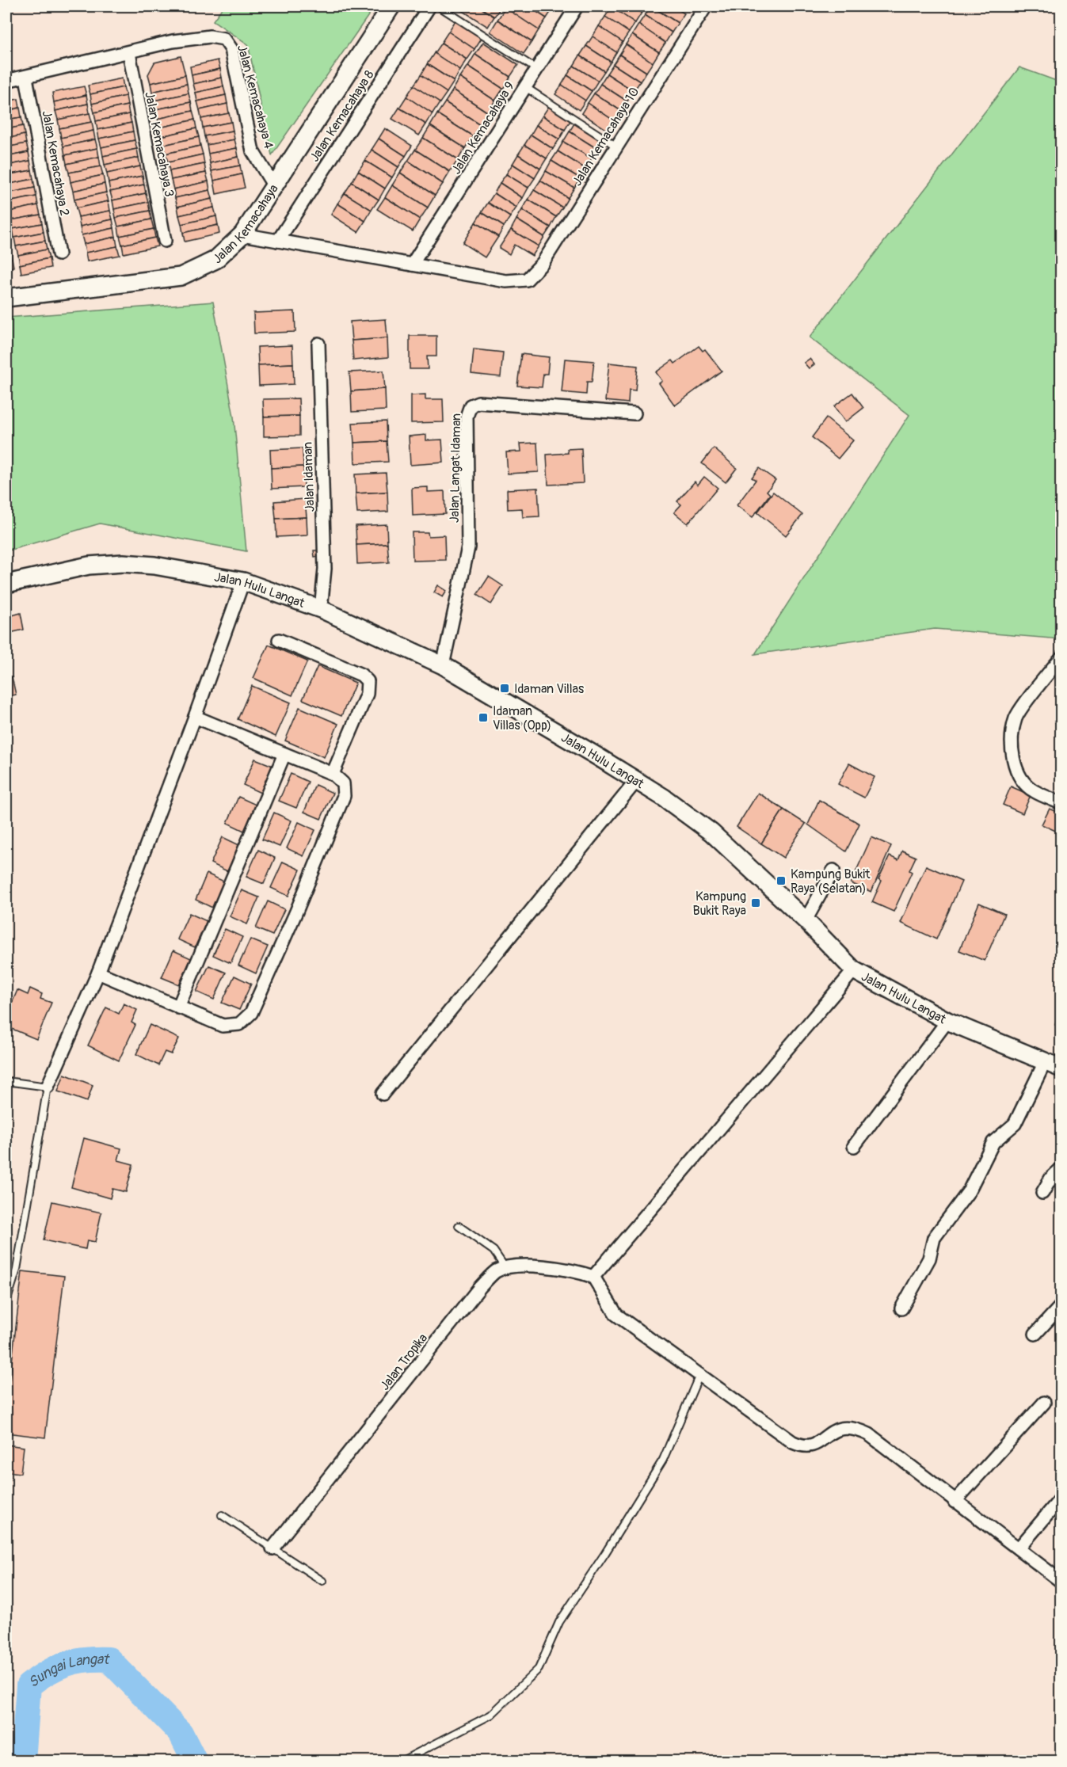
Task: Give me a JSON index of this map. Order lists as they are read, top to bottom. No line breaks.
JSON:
{"streets":{"main road":["Jalan Kemacahaya","Jalan Hulu Langat"],"street":["Jalan Kemacahaya 4","Jalan Kemacahaya 8","Jalan Kemacahaya 9","Jalan Kemacahaya 10","Jalan Kemacahaya 3","Jalan Kemacahaya 2","Jalan Langat Idaman","Jalan Idaman","Jalan Tropika"]},"crossings":[["Jalan Kemacahaya 4","Jalan Kemacahaya 3"],["Jalan Kemacahaya 4","Jalan Kemacahaya"],["Jalan Kemacahaya 9","Jalan Kemacahaya 10"],["Jalan Langat Idaman","Jalan Hulu Langat"],["Jalan Idaman","Jalan Hulu Langat"]],"water":["Sungai Langat"],"places":{"transit":["Idaman Villas","Idaman Villas (Opp)","Kampung Bukit Raya (Selatan)","Kampung Bukit Raya"]}}
